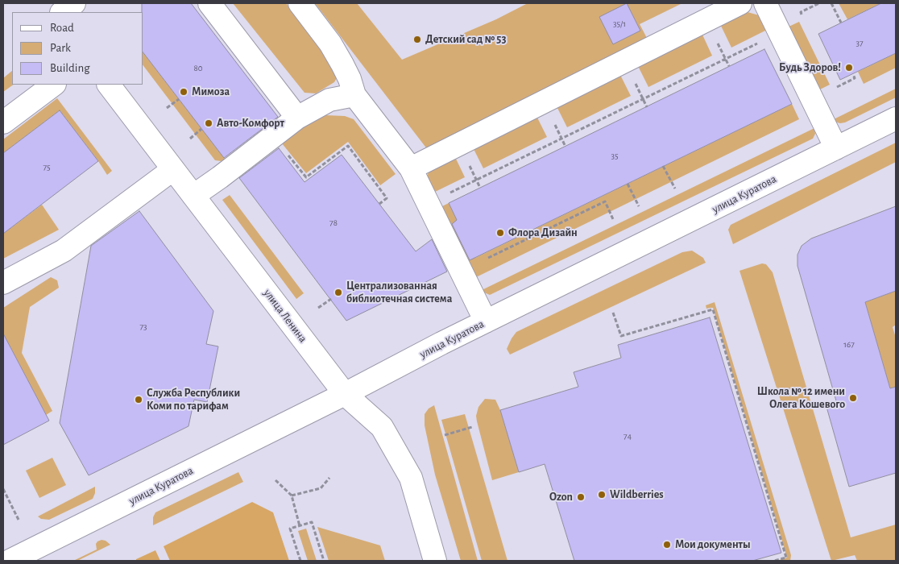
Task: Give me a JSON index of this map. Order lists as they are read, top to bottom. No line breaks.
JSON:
{"streets":{"street":["улица Куратова","улица Ленина"]},"crossings":[["улица Куратова","улица Ленина"]],"places":["Детский сад № 53","Будь Здоров!","Мимоза","Авто-Комфорт","Флора Дизайн","Централизованная библиотечная система","Школа № 12 имени Олега Кошевого","Служба Республики Коми по тарифам","Wildberries","Ozon","Мои документы"],"house_numbers":["35/1","37","80","35","75","78","73","167","74"],"legend":["Road","Park","Building"]}
